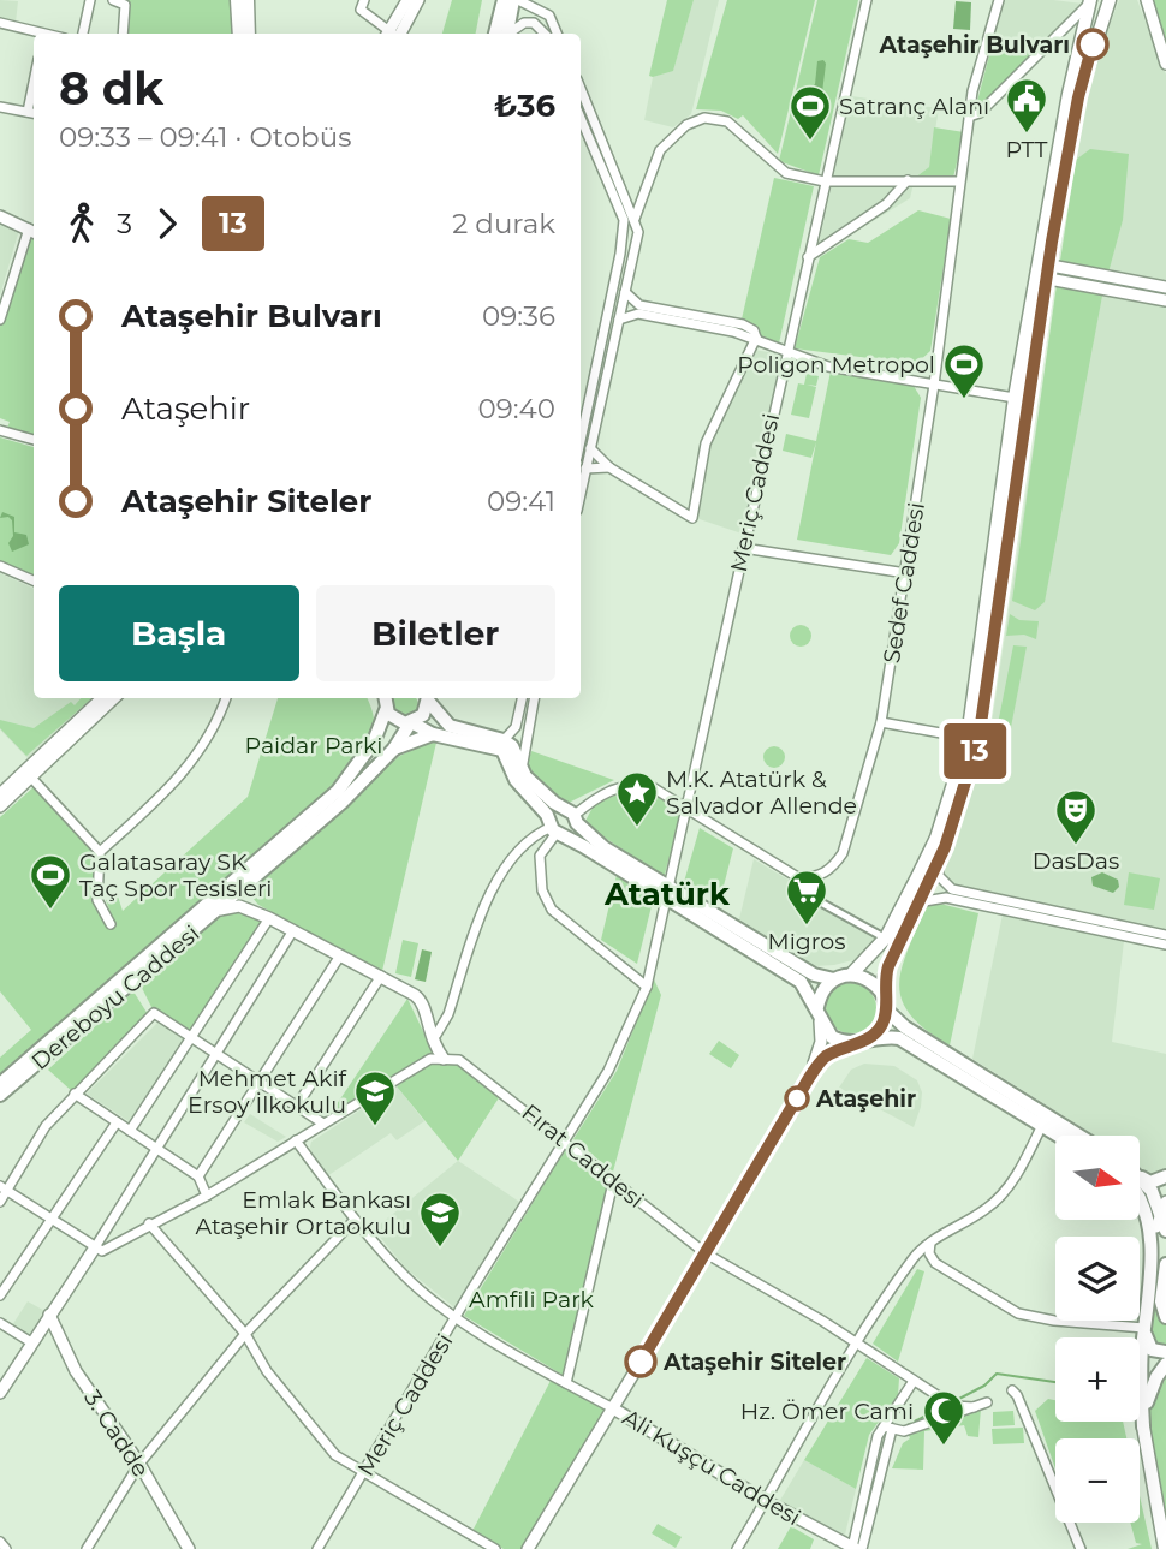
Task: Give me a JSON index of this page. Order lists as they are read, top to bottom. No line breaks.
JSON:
{"streets":{"main road":["Dereboyu Caddesi"],"street":["Meriç Caddesi","Sedef Caddesi","Fırat Caddesi","3. Cadde","Ali Kuşçu Caddesi"]},"crossings":[["Meriç Caddesi","Fırat Caddesi"]],"districts":["Atatürk"],"parks":["Paidar Parki","Amfili Park"],"places":{"other":["Ataşehir Bulvarı","Ataşehir","Ataşehir Siteler"],"public building":["PTT"],"sports":["Satranç Alanı","Poligon Metropol","Galatasaray SK Taç Spor Tesisleri"],"place":["M.K. Atatürk & Salvador Allende"],"theatre":["DasDas"],"supermarket":["Migros"],"school or university":["Mehmet Akif Ersoy İlkokulu","Emlak Bankası Ataşehir Ortaokulu"],"mosque":["Hz. Ömer Cami"]},"lines":["bus line 13"],"north":"right","page":{"on_map":"13","heading":["8 dk","09:33 – 09:41 · Otobüs","₺36"],"legs":["3","13","2 durak"],"list":[{"name":"Ataşehir Bulvarı","value":"09:36"},{"name":"Ataşehir","value":"09:40"},{"name":"Ataşehir Siteler","value":"09:41"}],"buttons":["Başla","Biletler"],"map_buttons":["+","−"]}}
